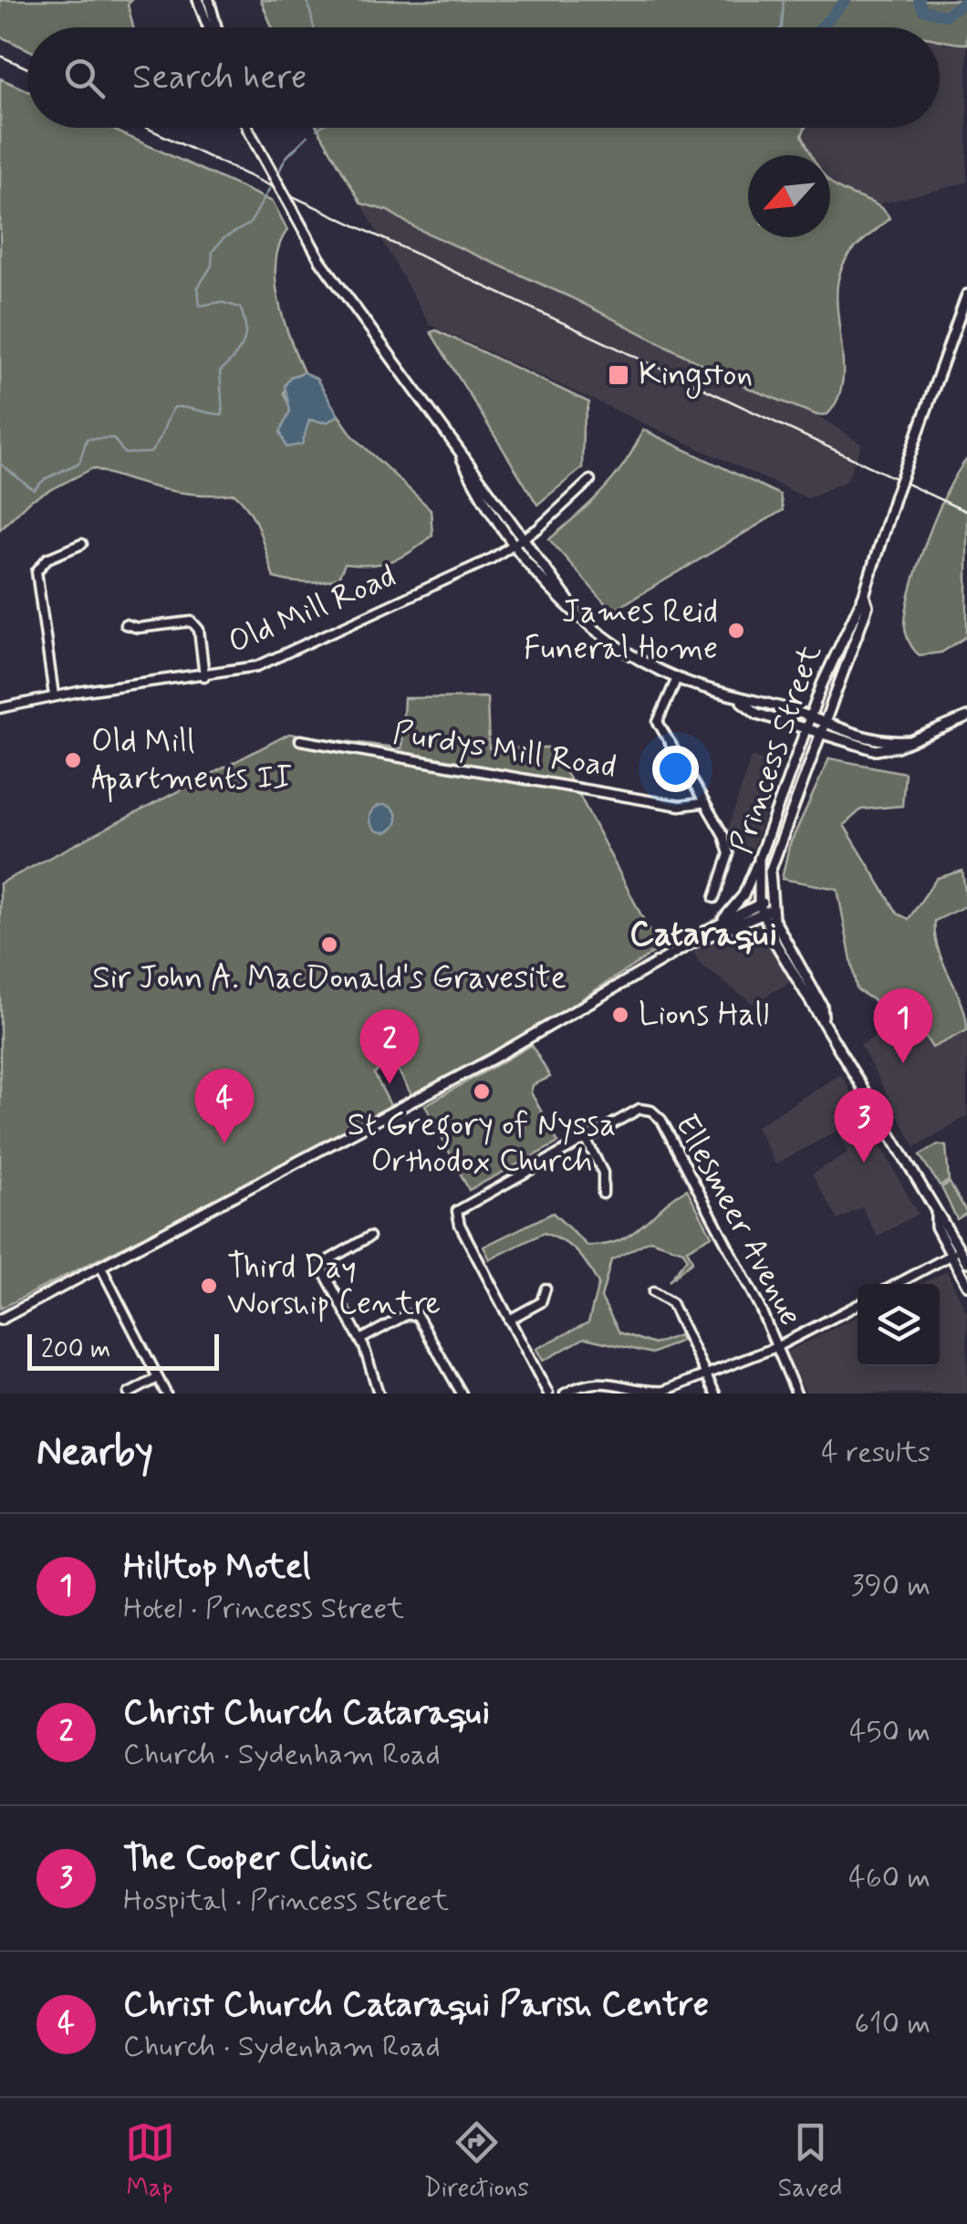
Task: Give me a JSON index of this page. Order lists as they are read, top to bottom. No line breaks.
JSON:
{"streets":{"main road":["Princess Street"],"street":["Old Mill Road","Purdys Mill Road","Ellesmeer Avenue"]},"districts":["Cataraqui"],"places":{"transit":["Kingston"],"other":["James Reid Funeral Home","Old Mill Apartments II","Sir John A. MacDonald's Gravesite","Lions Hall","St Gregory of Nyssa Orthodox Church","Third Day Worship Centre"]},"scale_bar":"200 m","north":"bottom left","page":{"search":"Search here","pins":["1","2","4","3"],"scale":"200 m","heading":["Nearby","4 results"],"list":[{"mark":"1","name":"Hilltop Motel","note":"Hotel · Princess Street","value":"390 m"},{"mark":"2","name":"Christ Church Cataraqui","note":"Church · Sydenham Road","value":"450 m"},{"mark":"3","name":"The Cooper Clinic","note":"Hospital · Princess Street","value":"460 m"},{"mark":"4","name":"Christ Church Cataraqui Parish Centre","note":"Church · Sydenham Road","value":"610 m"}],"nav":["Map","Directions","Saved"]}}
